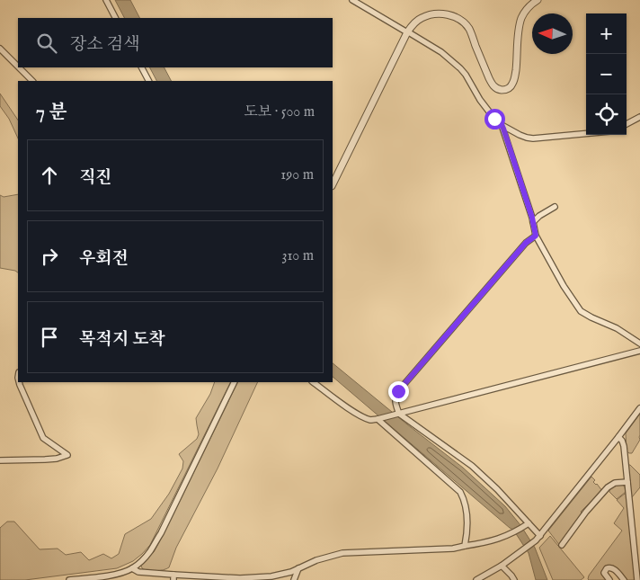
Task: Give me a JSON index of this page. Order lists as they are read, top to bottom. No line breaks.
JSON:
{"north":"left","page":{"map_buttons":["+","−"],"search":"장소 검색","heading":["7 분","도보 · 500 m"],"list":[["직진","190 m"],["우회전","310 m"],"목적지 도착"]}}
